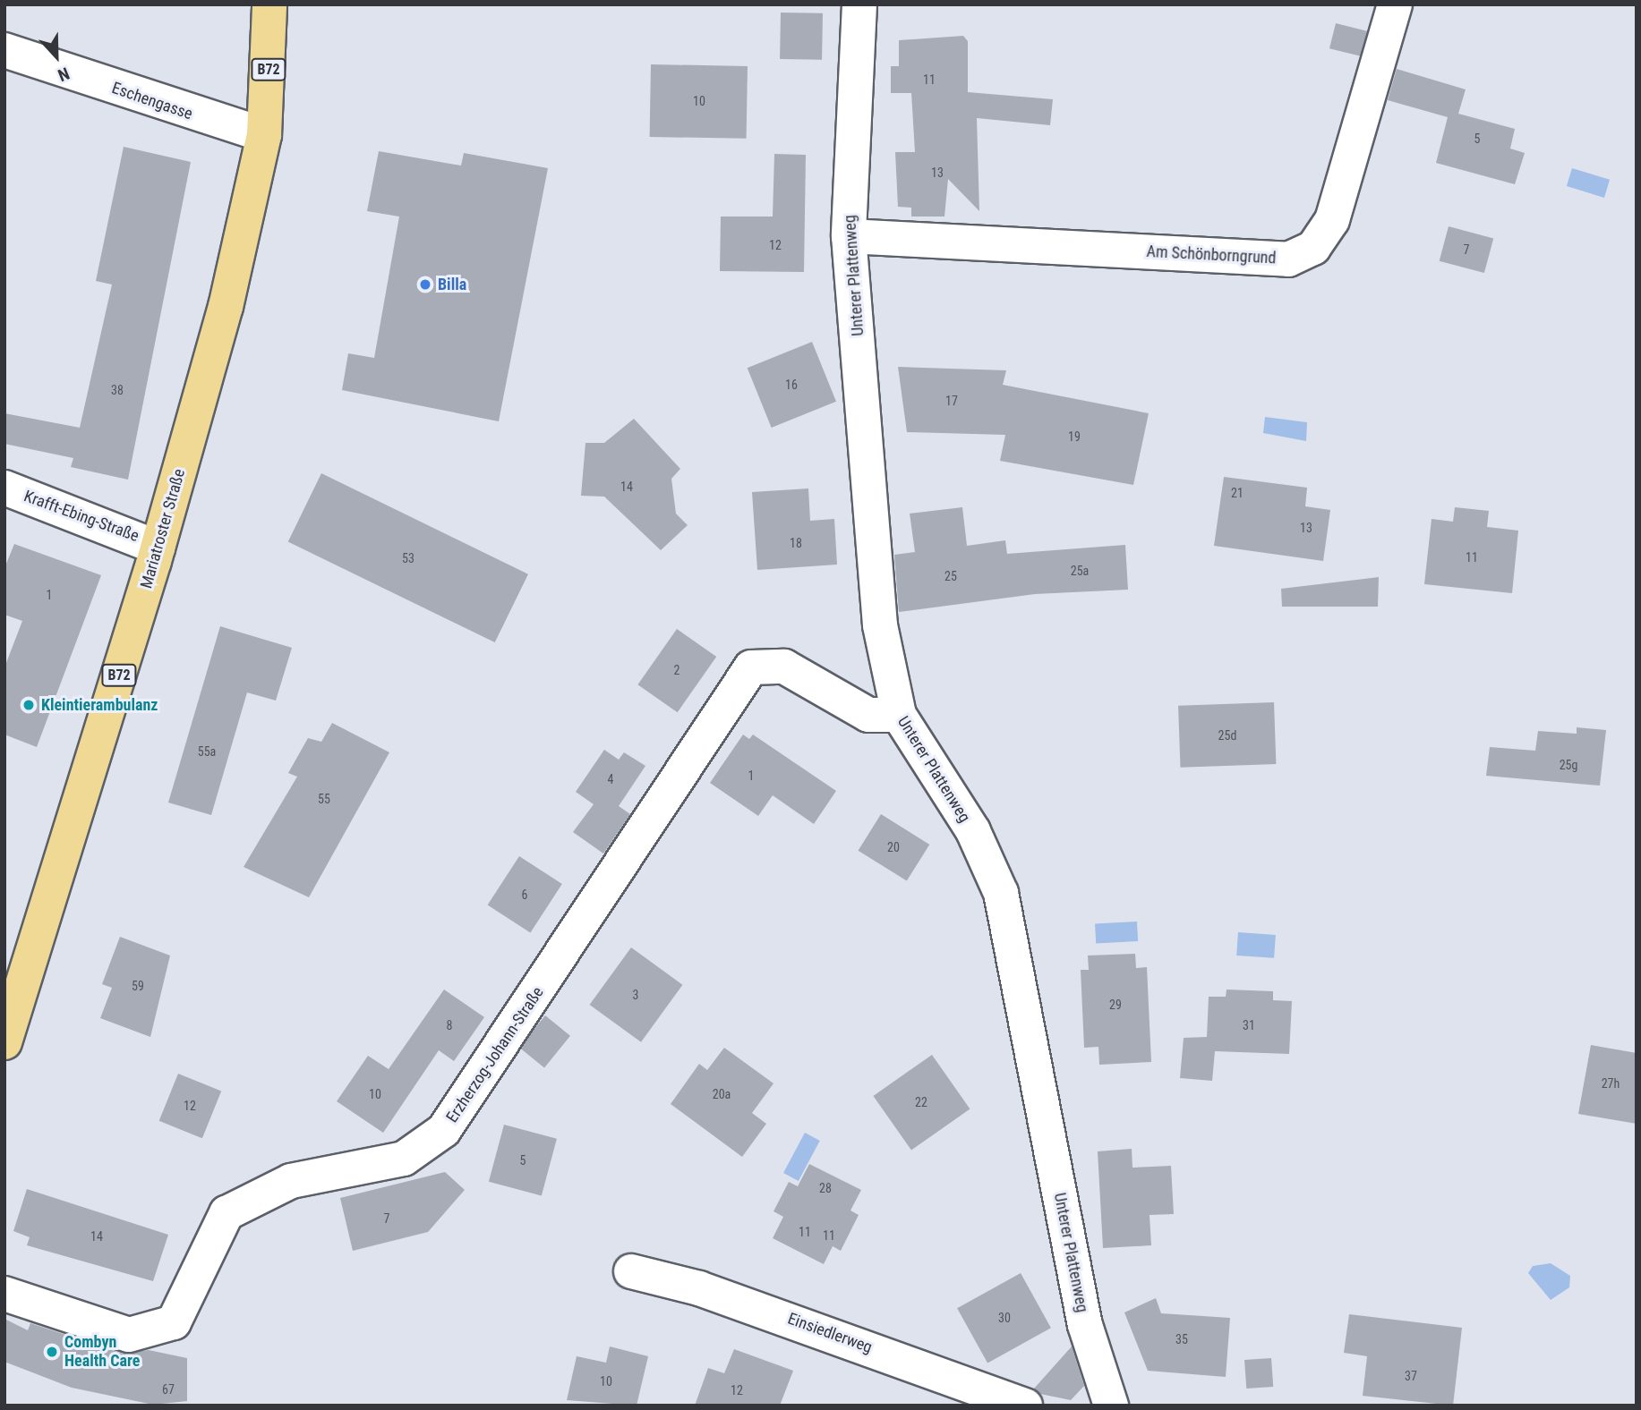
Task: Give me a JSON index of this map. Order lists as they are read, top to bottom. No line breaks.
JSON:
{"streets":{"main road":["B72","Mariatroster Straße"],"street":["Eschengasse","Am Schönborngrund","Unterer Plattenweg","Krafft-Ebing-Straße","Erzherzog-Johann-Straße","Einsiedlerweg"]},"crossings":[["Eschengasse","Mariatroster Straße"],["Am Schönborngrund","Unterer Plattenweg"],["Unterer Plattenweg","Erzherzog-Johann-Straße"],["Krafft-Ebing-Straße","Mariatroster Straße"]],"places":["Billa","Kleintierambulanz","Combyn Health Care"],"house_numbers":["11","10","5","13","12","7","16","38","17","19","14","21","13","18","11","53","25a","25","1","2","25d","55a","25g","1","4","55","20","6","59","3","29","8","31","27h","10","20a","22","12","5","28","7","11","11","14","30","35","37","10","67","12"],"north":"bottom"}
